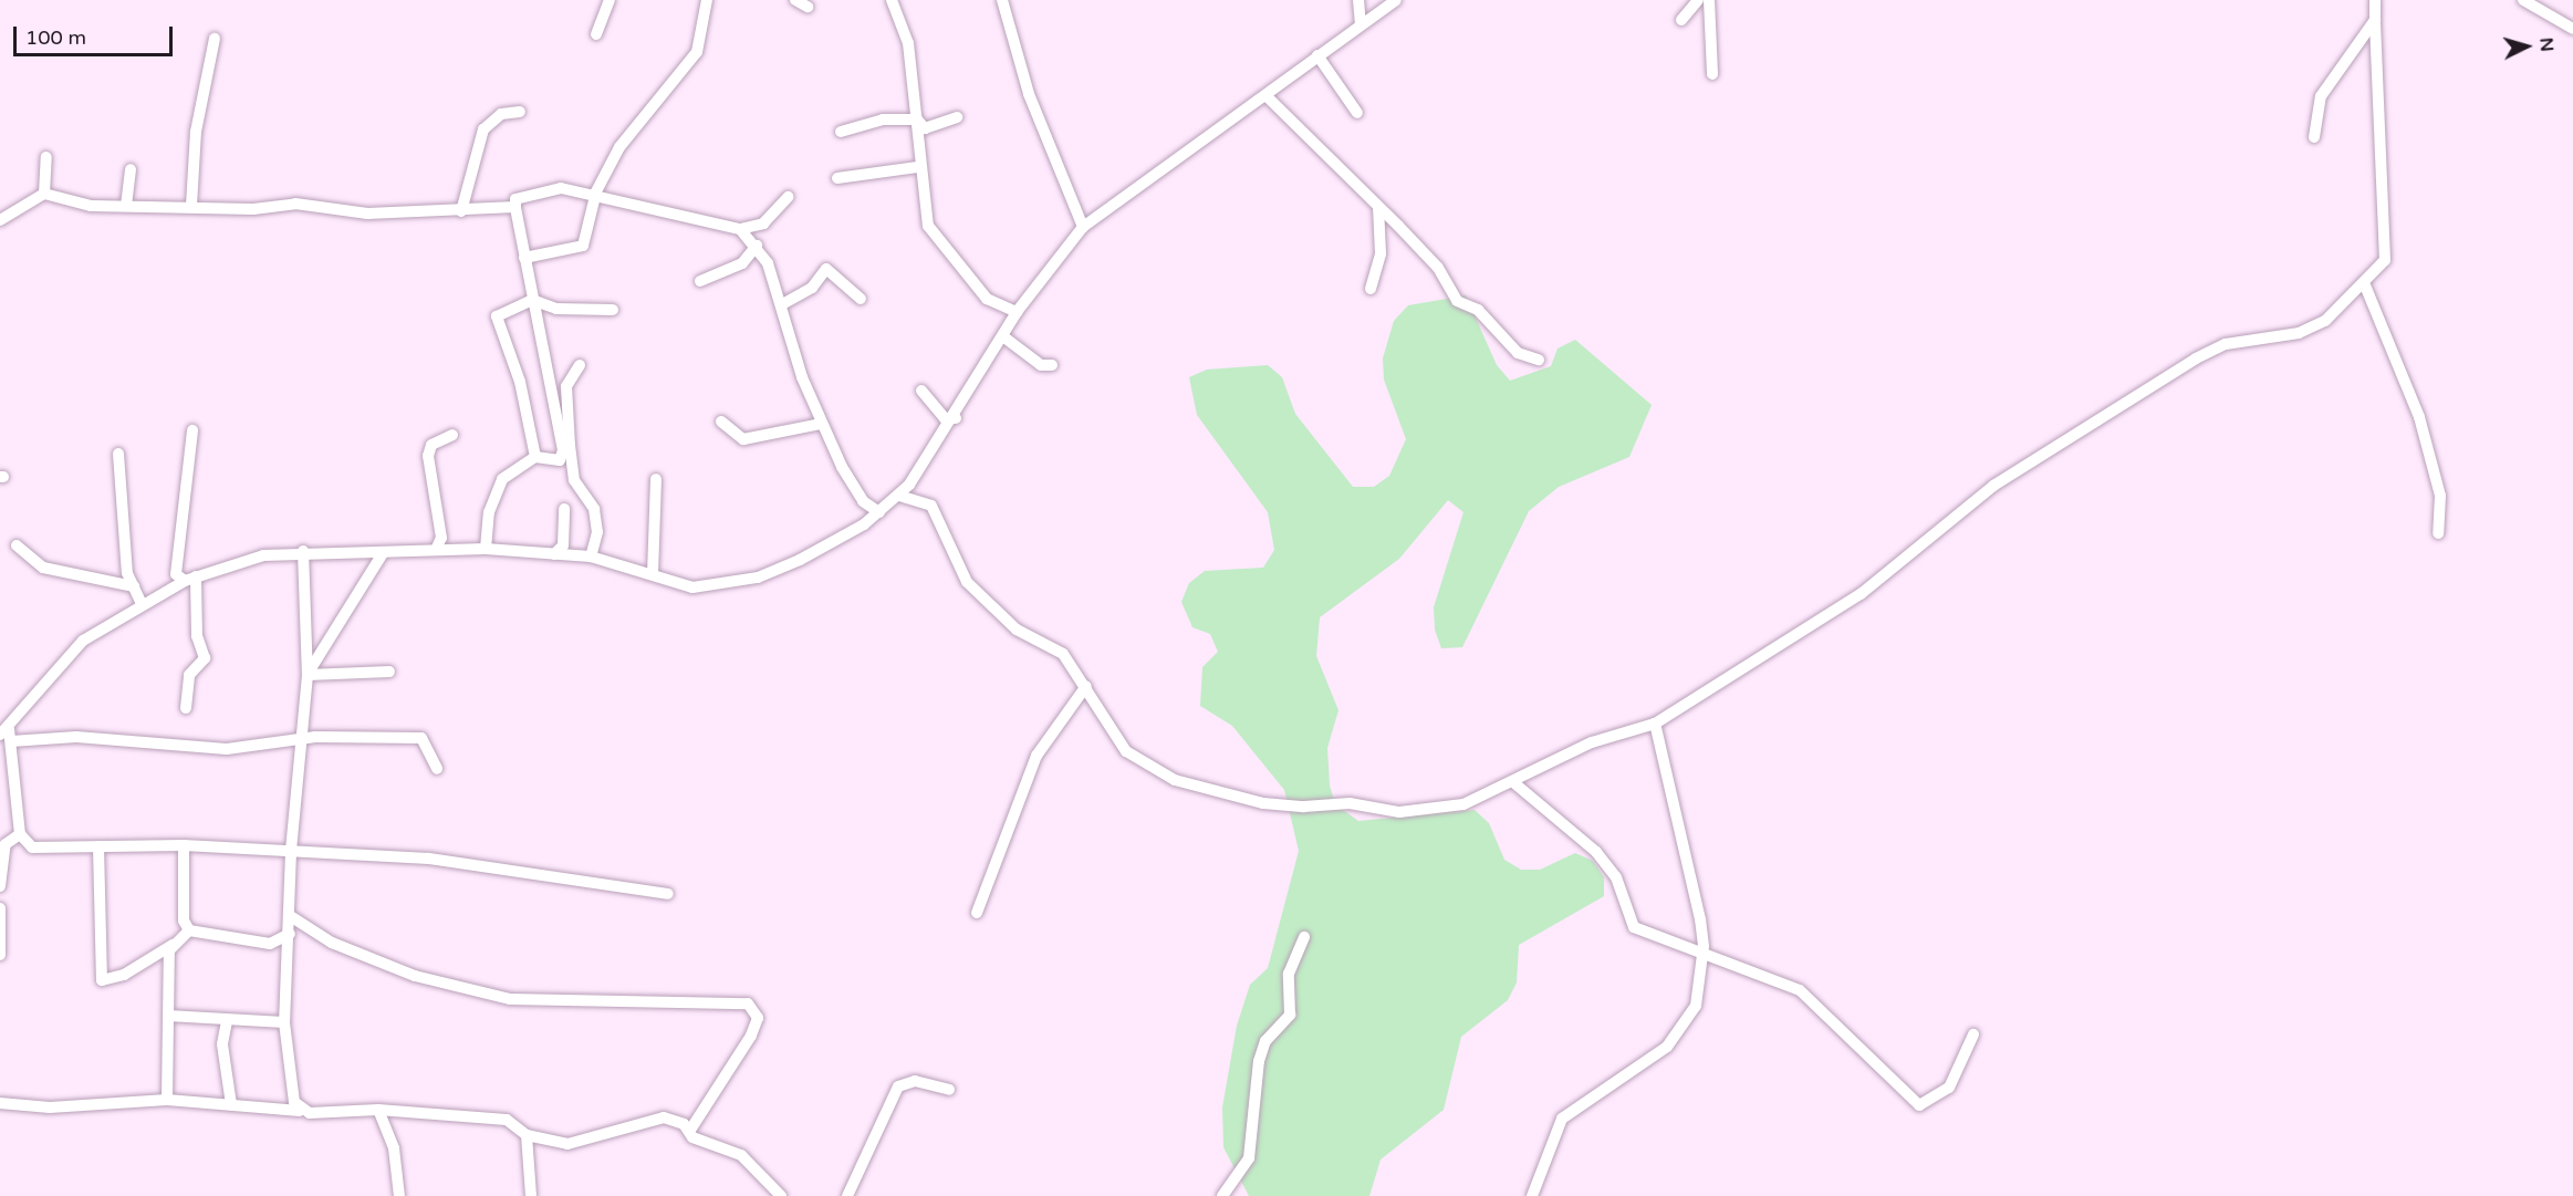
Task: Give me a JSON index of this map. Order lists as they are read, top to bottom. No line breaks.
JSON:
{"scale_bar":"100 m","north":"right"}
